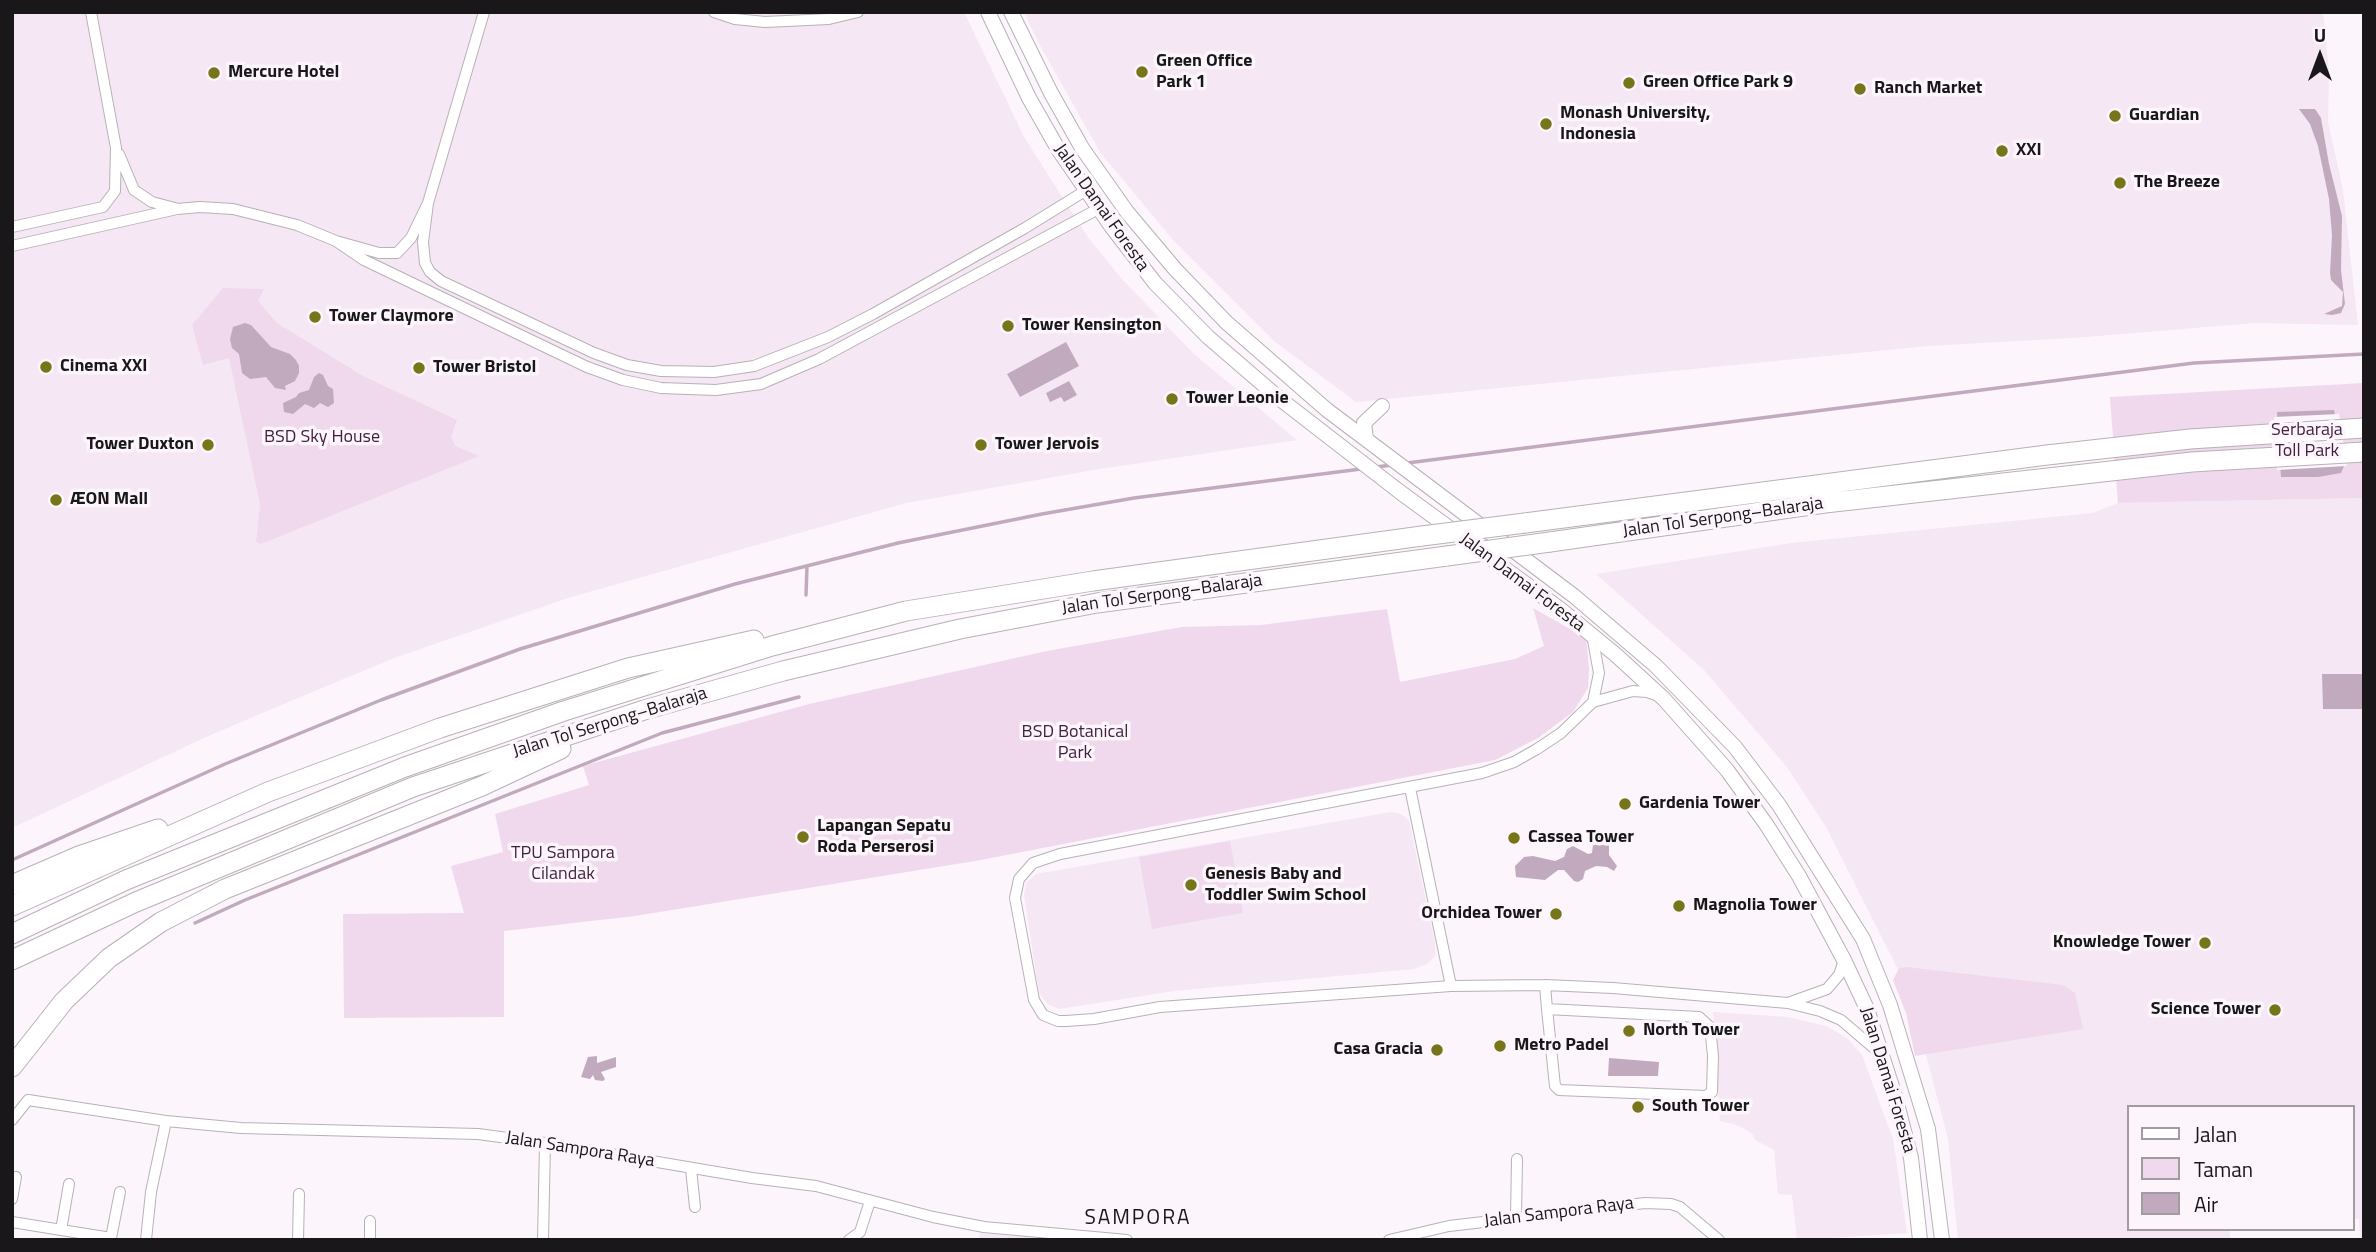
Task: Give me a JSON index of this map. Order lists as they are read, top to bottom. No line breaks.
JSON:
{"streets":{"highway":["Jalan Tol Serpong–Balaraja"],"main road":["Jalan Damai Foresta"],"street":["Jalan Sampora Raya"]},"districts":["SAMPORA"],"parks":["Serbaraja Toll Park","BSD Sky House","BSD Botanical Park","TPU Sampora Cilandak"],"places":["Green Office Park 1","Mercure Hotel","Green Office Park 9","Ranch Market","Guardian","Monash University, Indonesia","XXI","The Breeze","Tower Claymore","Tower Kensington","Cinema XXI","Tower Bristol","Tower Leonie","Tower Duxton","Tower Jervois","ÆON Mall","Gardenia Tower","Lapangan Sepatu Roda Perserosi","Cassea Tower","Genesis Baby and Toddler Swim School","Magnolia Tower","Orchidea Tower","Knowledge Tower","Science Tower","North Tower","Metro Padel","Casa Gracia","South Tower"],"legend":["Jalan","Taman","Air"],"north":"top"}
